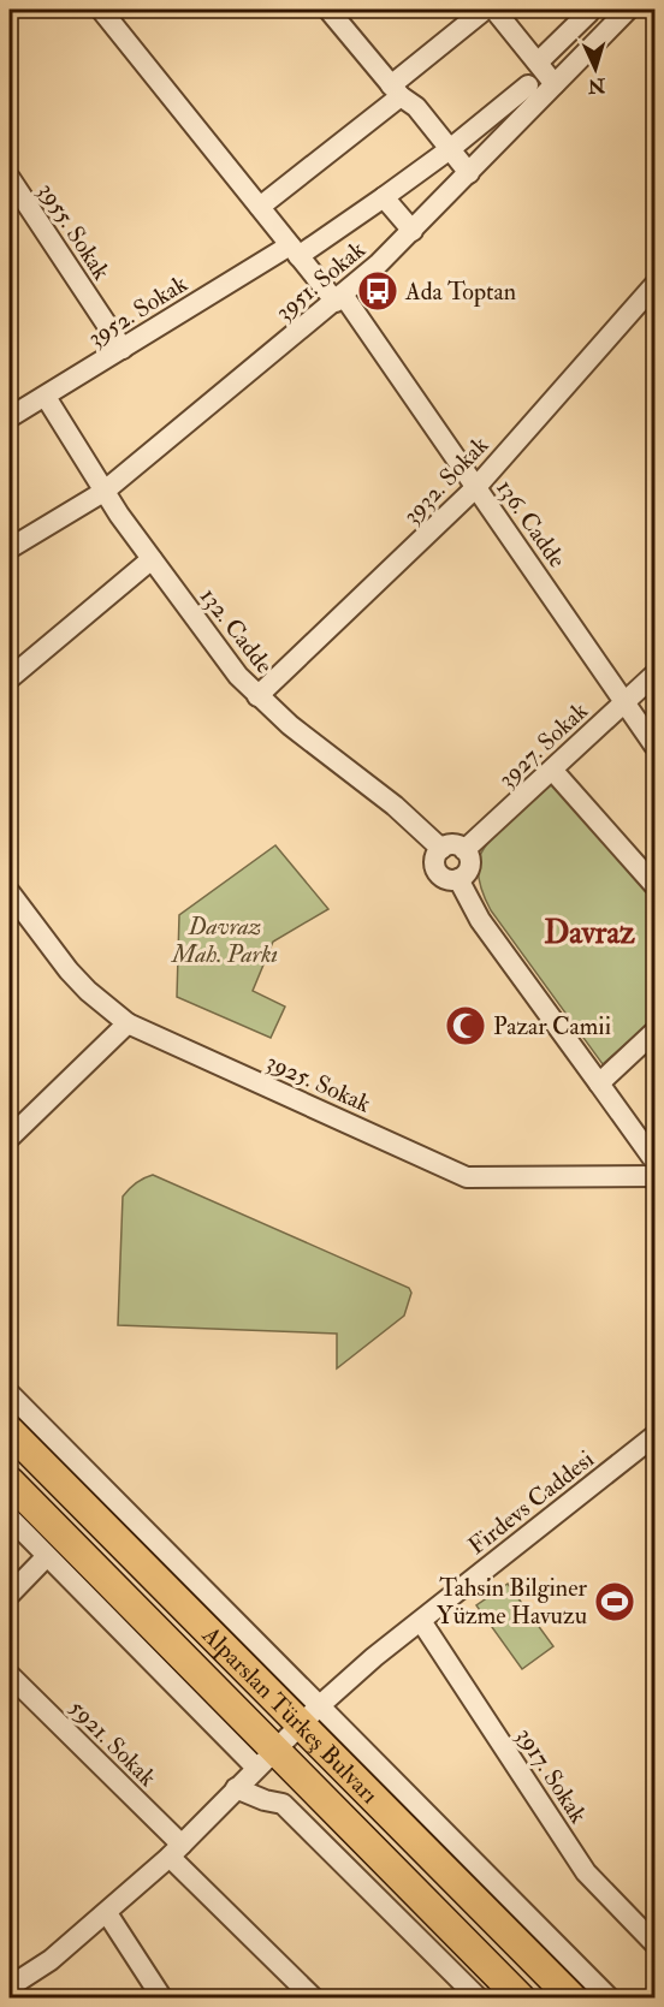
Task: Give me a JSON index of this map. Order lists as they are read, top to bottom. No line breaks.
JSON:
{"streets":{"highway":["Alparslan Türkeş Bulvarı"],"street":["3955. Sokak","3951. Sokak","3952. Sokak","3932. Sokak","136. Cadde","132. Cadde","3927. Sokak","3925. Sokak","Firdevs Caddesi","5921. Sokak","3917. Sokak"]},"crossings":[["3955. Sokak","3952. Sokak"],["3951. Sokak","136. Cadde"],["3951. Sokak","132. Cadde"],["3952. Sokak","136. Cadde"],["3952. Sokak","132. Cadde"],["3932. Sokak","136. Cadde"],["3932. Sokak","132. Cadde"],["136. Cadde","3927. Sokak"],["132. Cadde","3927. Sokak"],["Firdevs Caddesi","Alparslan Türkeş Bulvarı"],["Firdevs Caddesi","5921. Sokak"],["Firdevs Caddesi","3917. Sokak"]],"districts":["Davraz"],"parks":["Davraz Mah. Parkı"],"places":{"bus stop":["Ada Toptan"],"mosque":["Pazar Camii"],"sports":["Tahsin Bilginer Yüzme Havuzu"]},"north":"bottom"}
